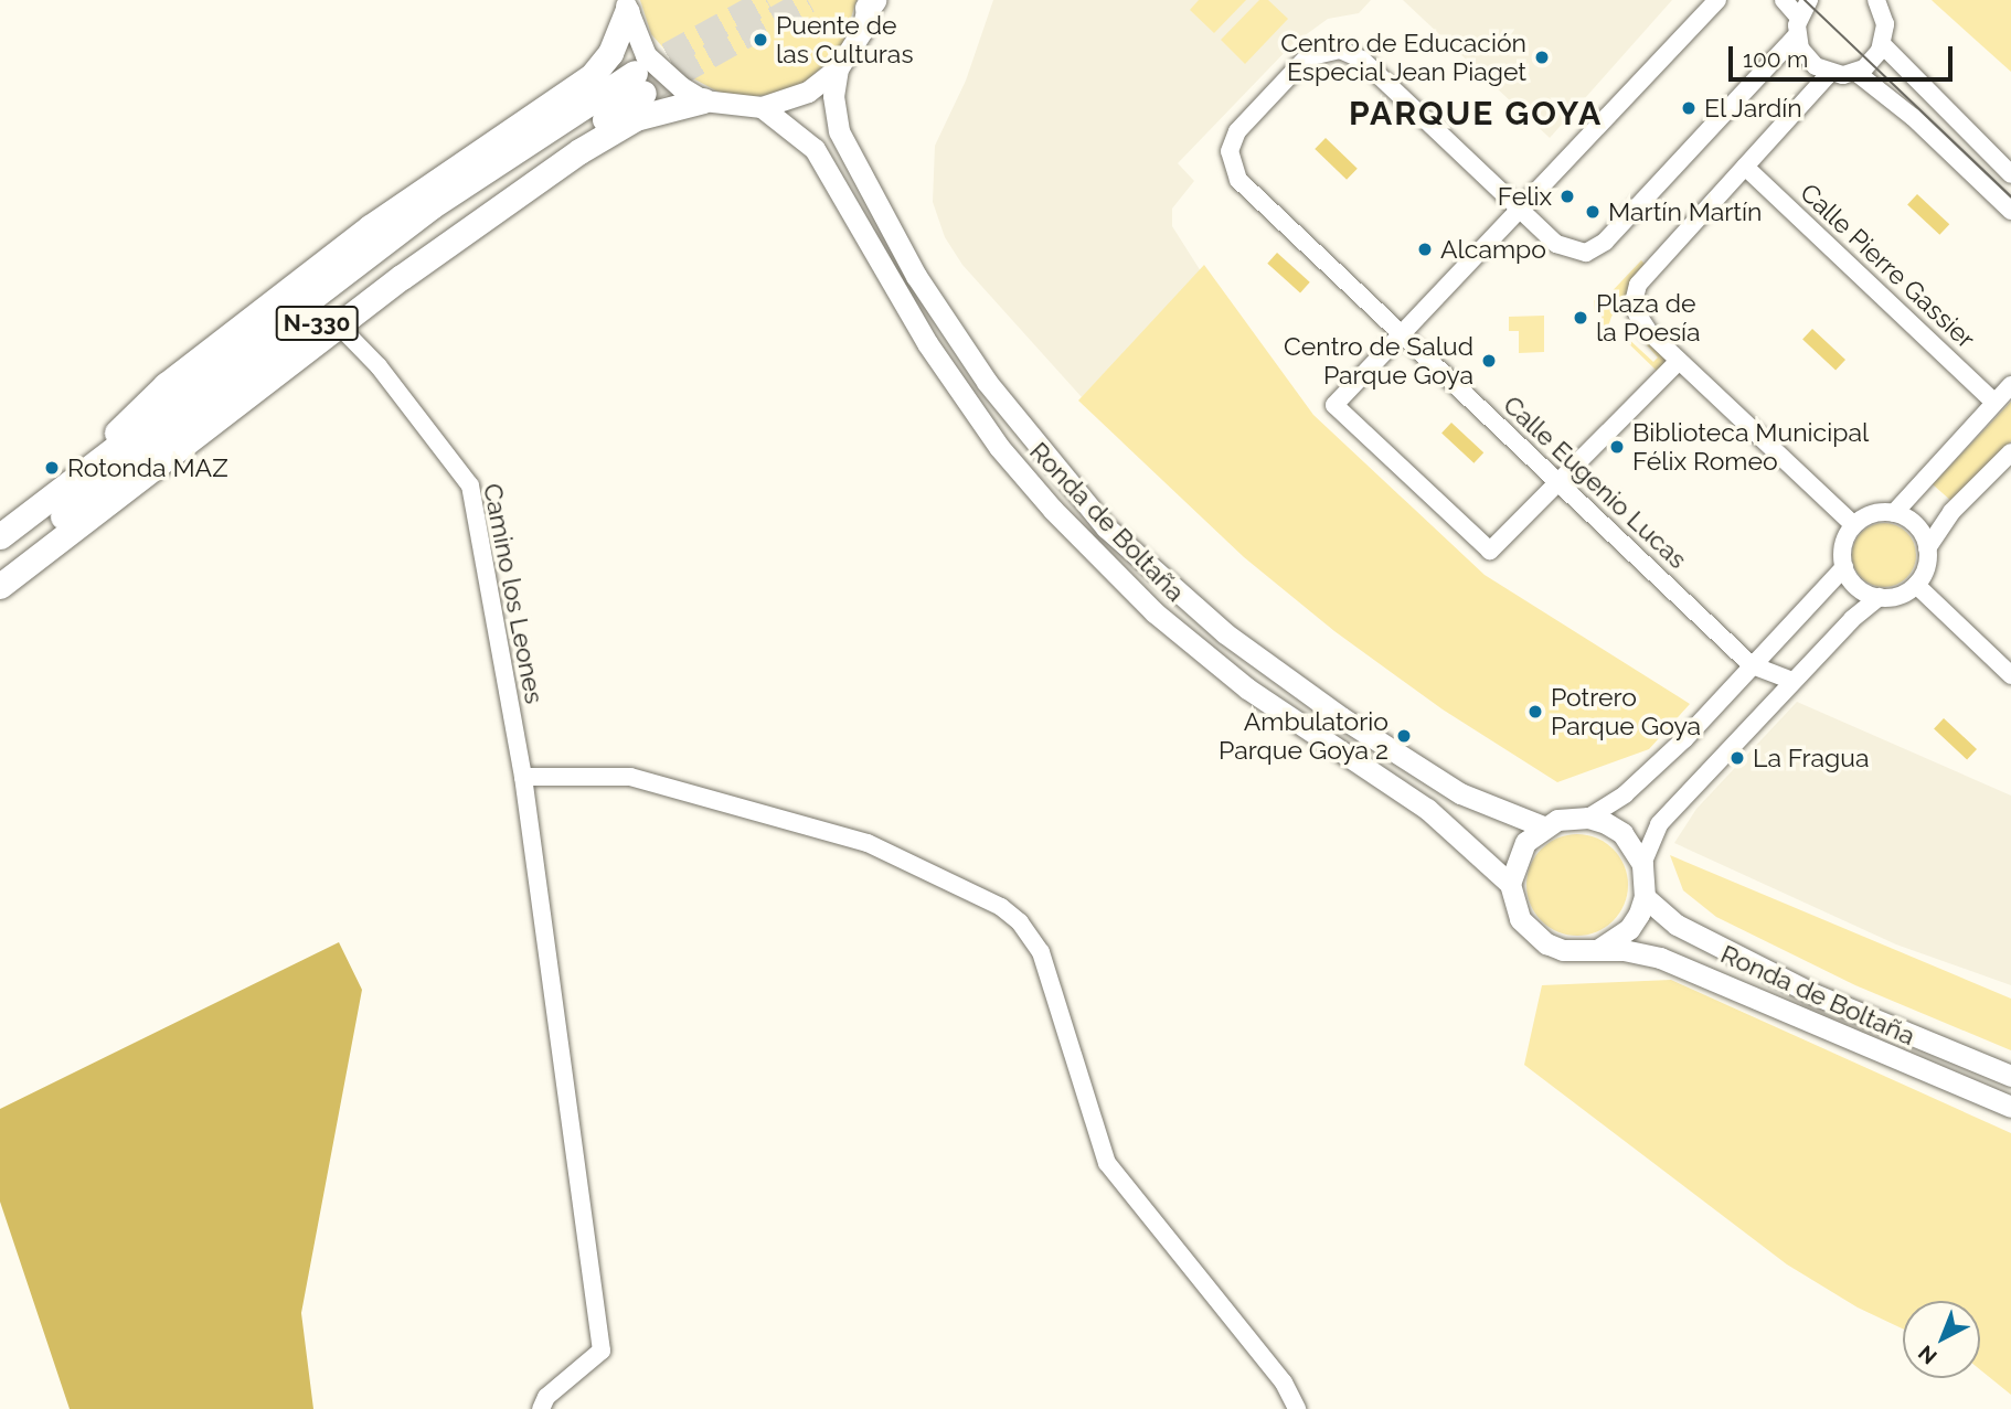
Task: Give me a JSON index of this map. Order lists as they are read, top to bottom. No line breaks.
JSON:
{"streets":{"highway":["N-330"],"main road":["Ronda de Boltaña"],"street":["Calle Pierre Gassier","Calle Eugenio Lucas","Camino los Leones"]},"districts":["PARQUE GOYA"],"places":["Puente de las Culturas","Centro de Educación Especial Jean Piaget","El Jardín","Felix","Martín Martín","Alcampo","Plaza de la Poesía","Centro de Salud Parque Goya","Biblioteca Municipal Félix Romeo","Rotonda MAZ","Potrero Parque Goya","Ambulatorio Parque Goya 2","La Fragua"],"scale_bar":"100 m","north":"bottom left"}
